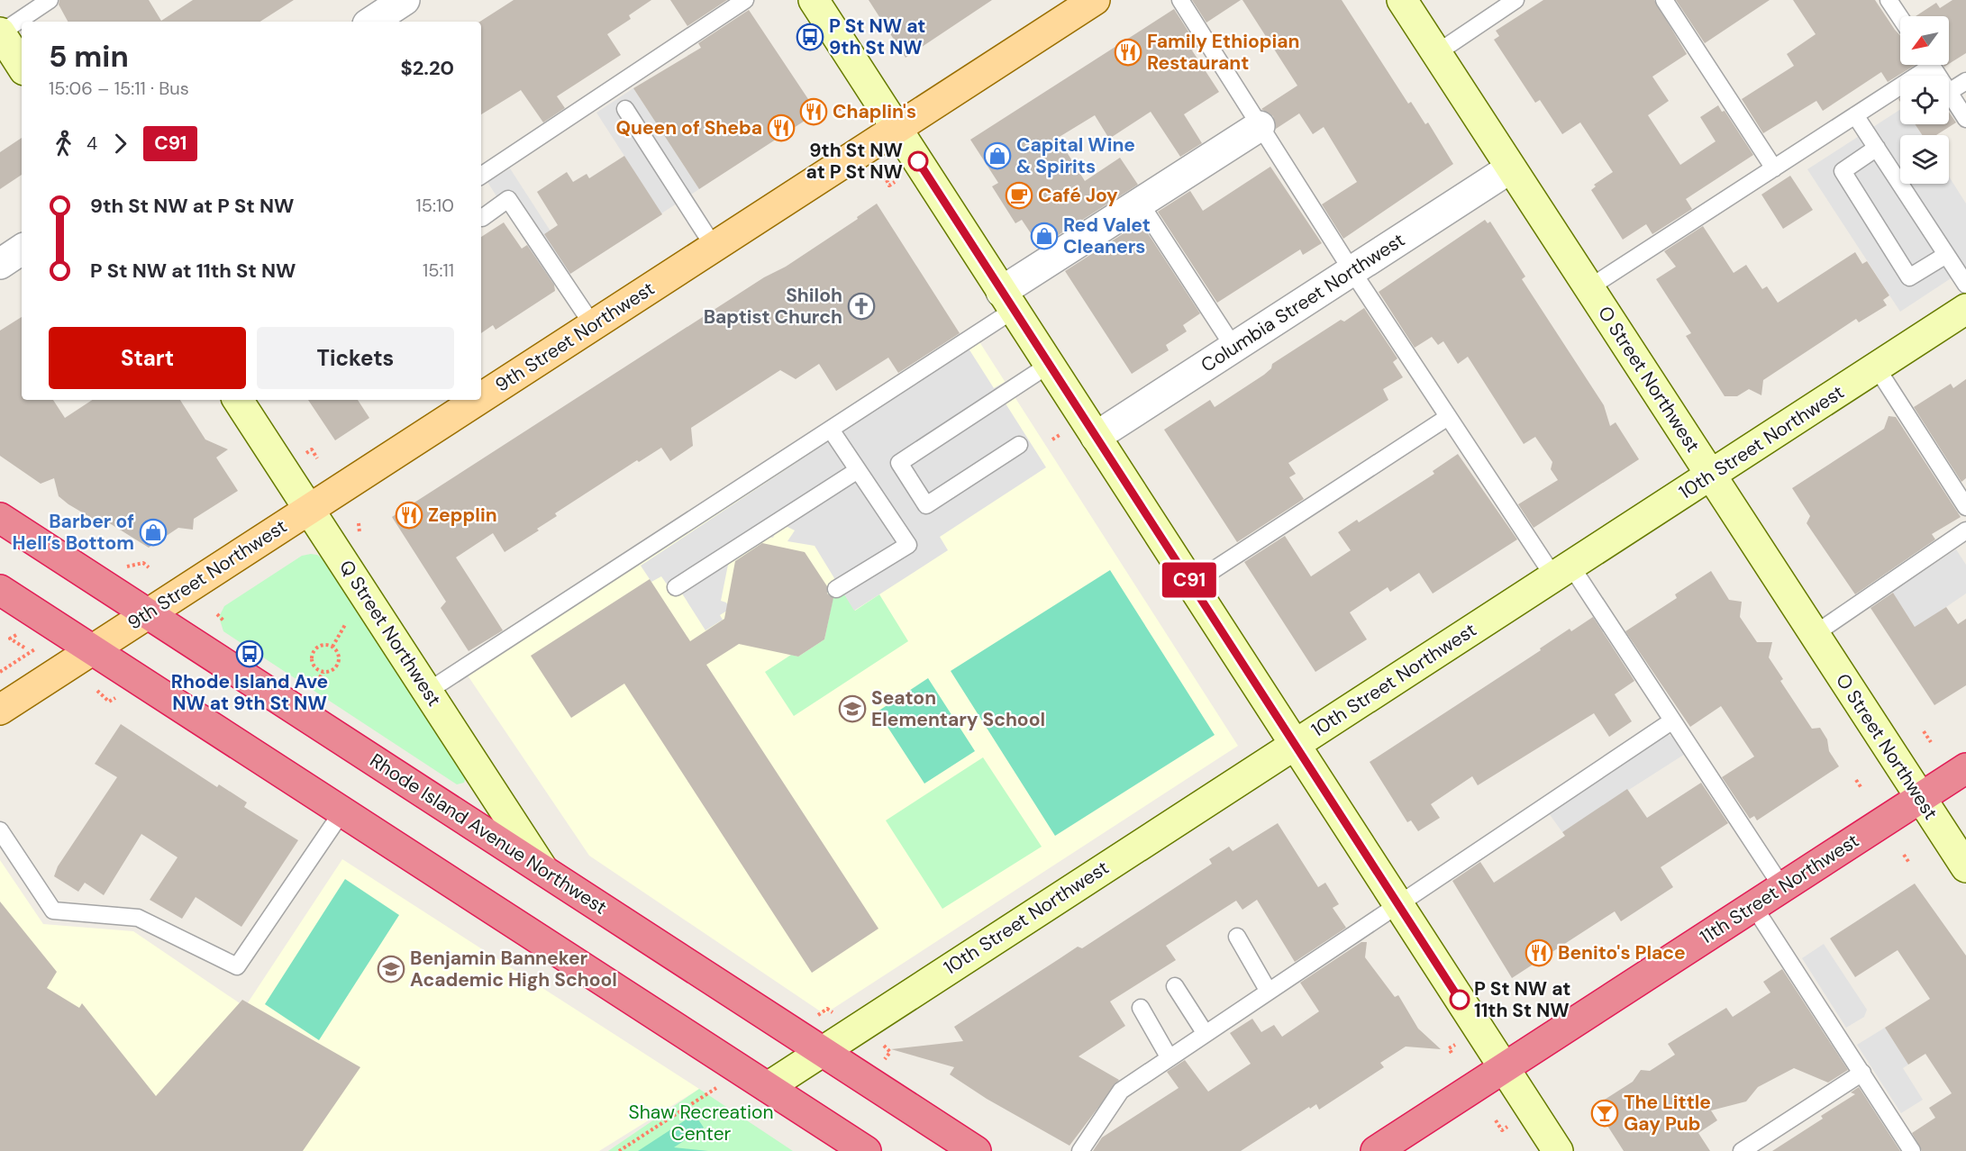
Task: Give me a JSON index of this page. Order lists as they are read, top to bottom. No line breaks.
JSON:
{"streets":{"highway":["Rhode Island Avenue Northwest","11th Street Northwest"],"main road":["9th Street Northwest"],"street":["Columbia Street Northwest","O Street Northwest","10th Street Northwest","Q Street Northwest"]},"crossings":[["Columbia Street Northwest","O Street Northwest"],["9th Street Northwest","Q Street Northwest"],["9th Street Northwest","Rhode Island Avenue Northwest"],["O Street Northwest","10th Street Northwest"],["O Street Northwest","11th Street Northwest"],["10th Street Northwest","Rhode Island Avenue Northwest"],["Q Street Northwest","Rhode Island Avenue Northwest"]],"parks":["Shaw Recreation Center"],"places":{"bus stop":["P St NW at 9th St NW","Rhode Island Ave NW at 9th St NW"],"restaurant":["Family Ethiopian Restaurant","Chaplin's","Queen of Sheba","Zepplin","Benito's Place"],"shop":["Capital Wine & Spirits","Red Valet Cleaners","Barber of Hell’s Bottom"],"other":["9th St NW at P St NW","P St NW at 11th St NW"],"cafe":["Café Joy"],"church":["Shiloh Baptist Church"],"school or university":["Seaton Elementary School","Benjamin Banneker Academic High School"],"bar":["The Little Gay Pub"]},"lines":["bus line C91"],"north":"bottom left","page":{"on_map":"C91","heading":["5 min","15:06 – 15:11 · Bus","$2.20"],"legs":["4","C91"],"list":[{"name":"9th St NW at P St NW","value":"15:10"},{"name":"P St NW at 11th St NW","value":"15:11"}],"buttons":["Start","Tickets"]}}
